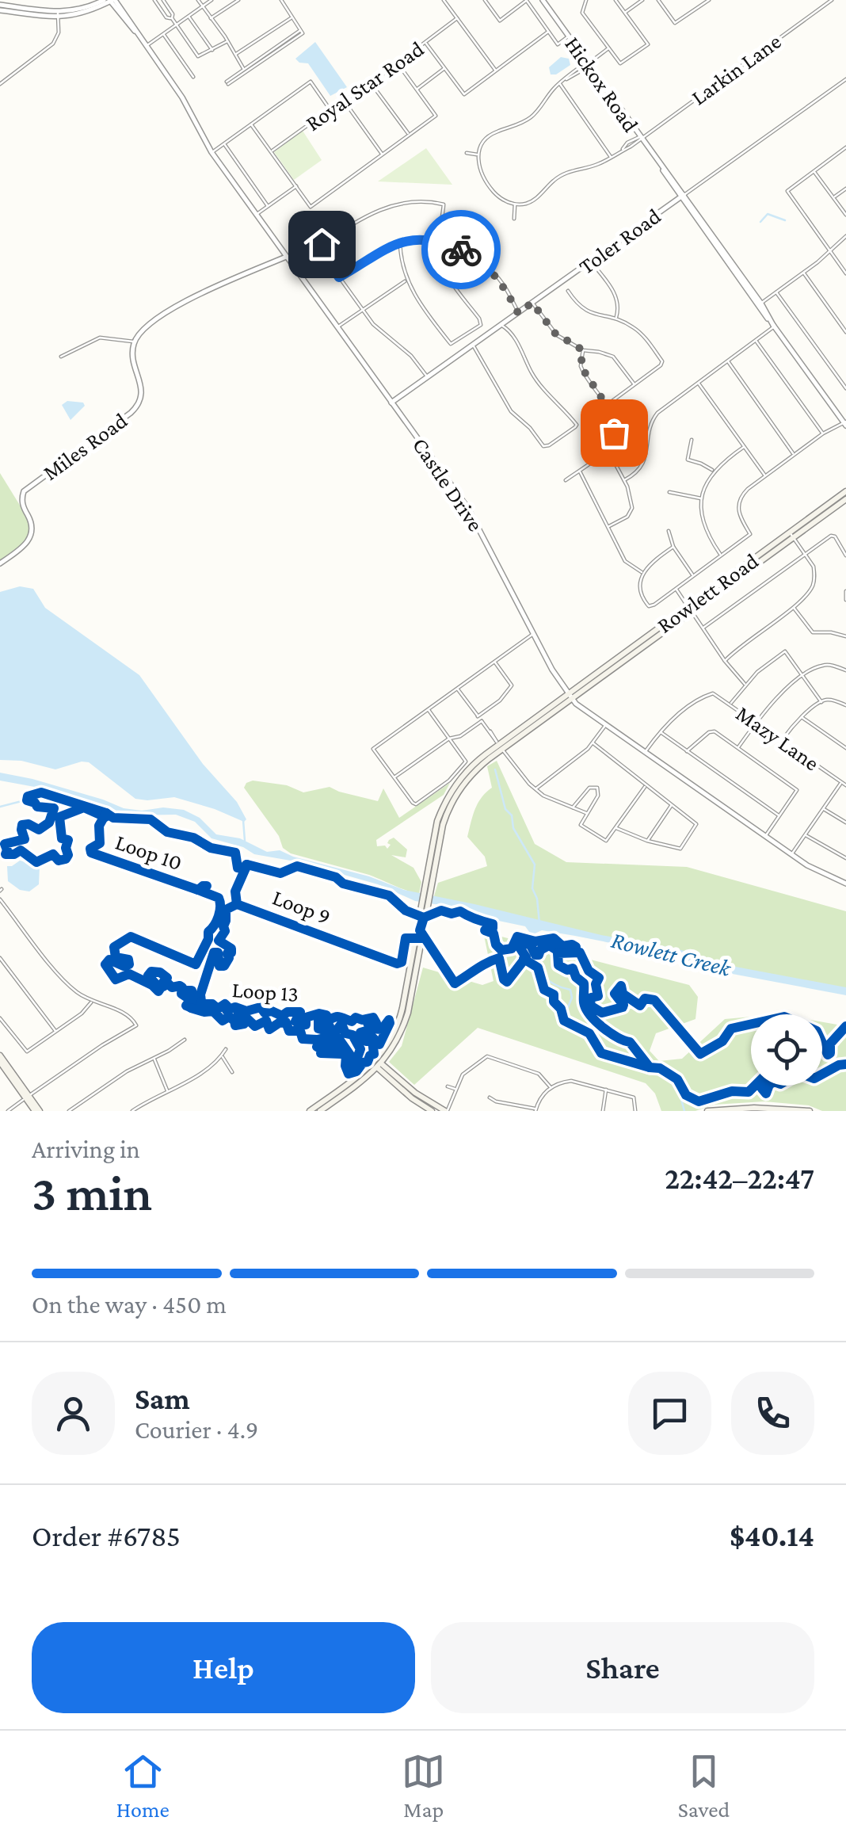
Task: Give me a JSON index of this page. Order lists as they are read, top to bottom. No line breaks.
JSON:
{"streets":{"main road":["Rowlett Road"],"street":["Larkin Lane","Hickox Road","Royal Star Road","Toler Road","Miles Road","Castle Drive","Mazy Lane"],"cycle path":["Loop 10","Loop 9","Loop 13"]},"crossings":[["Larkin Lane","Hickox Road"],["Hickox Road","Toler Road"],["Toler Road","Castle Drive"],["Castle Drive","Rowlett Road"]],"water":["Rowlett Creek"],"page":{"heading":["3 min","Arriving in","22:42–22:47"],"panel":["Sam","Courier · 4.9","Order #6785","$40.14"],"bar":"On the way · 450 m","buttons":["Help","Share"],"tabs":["Home","Map","Saved"]}}
